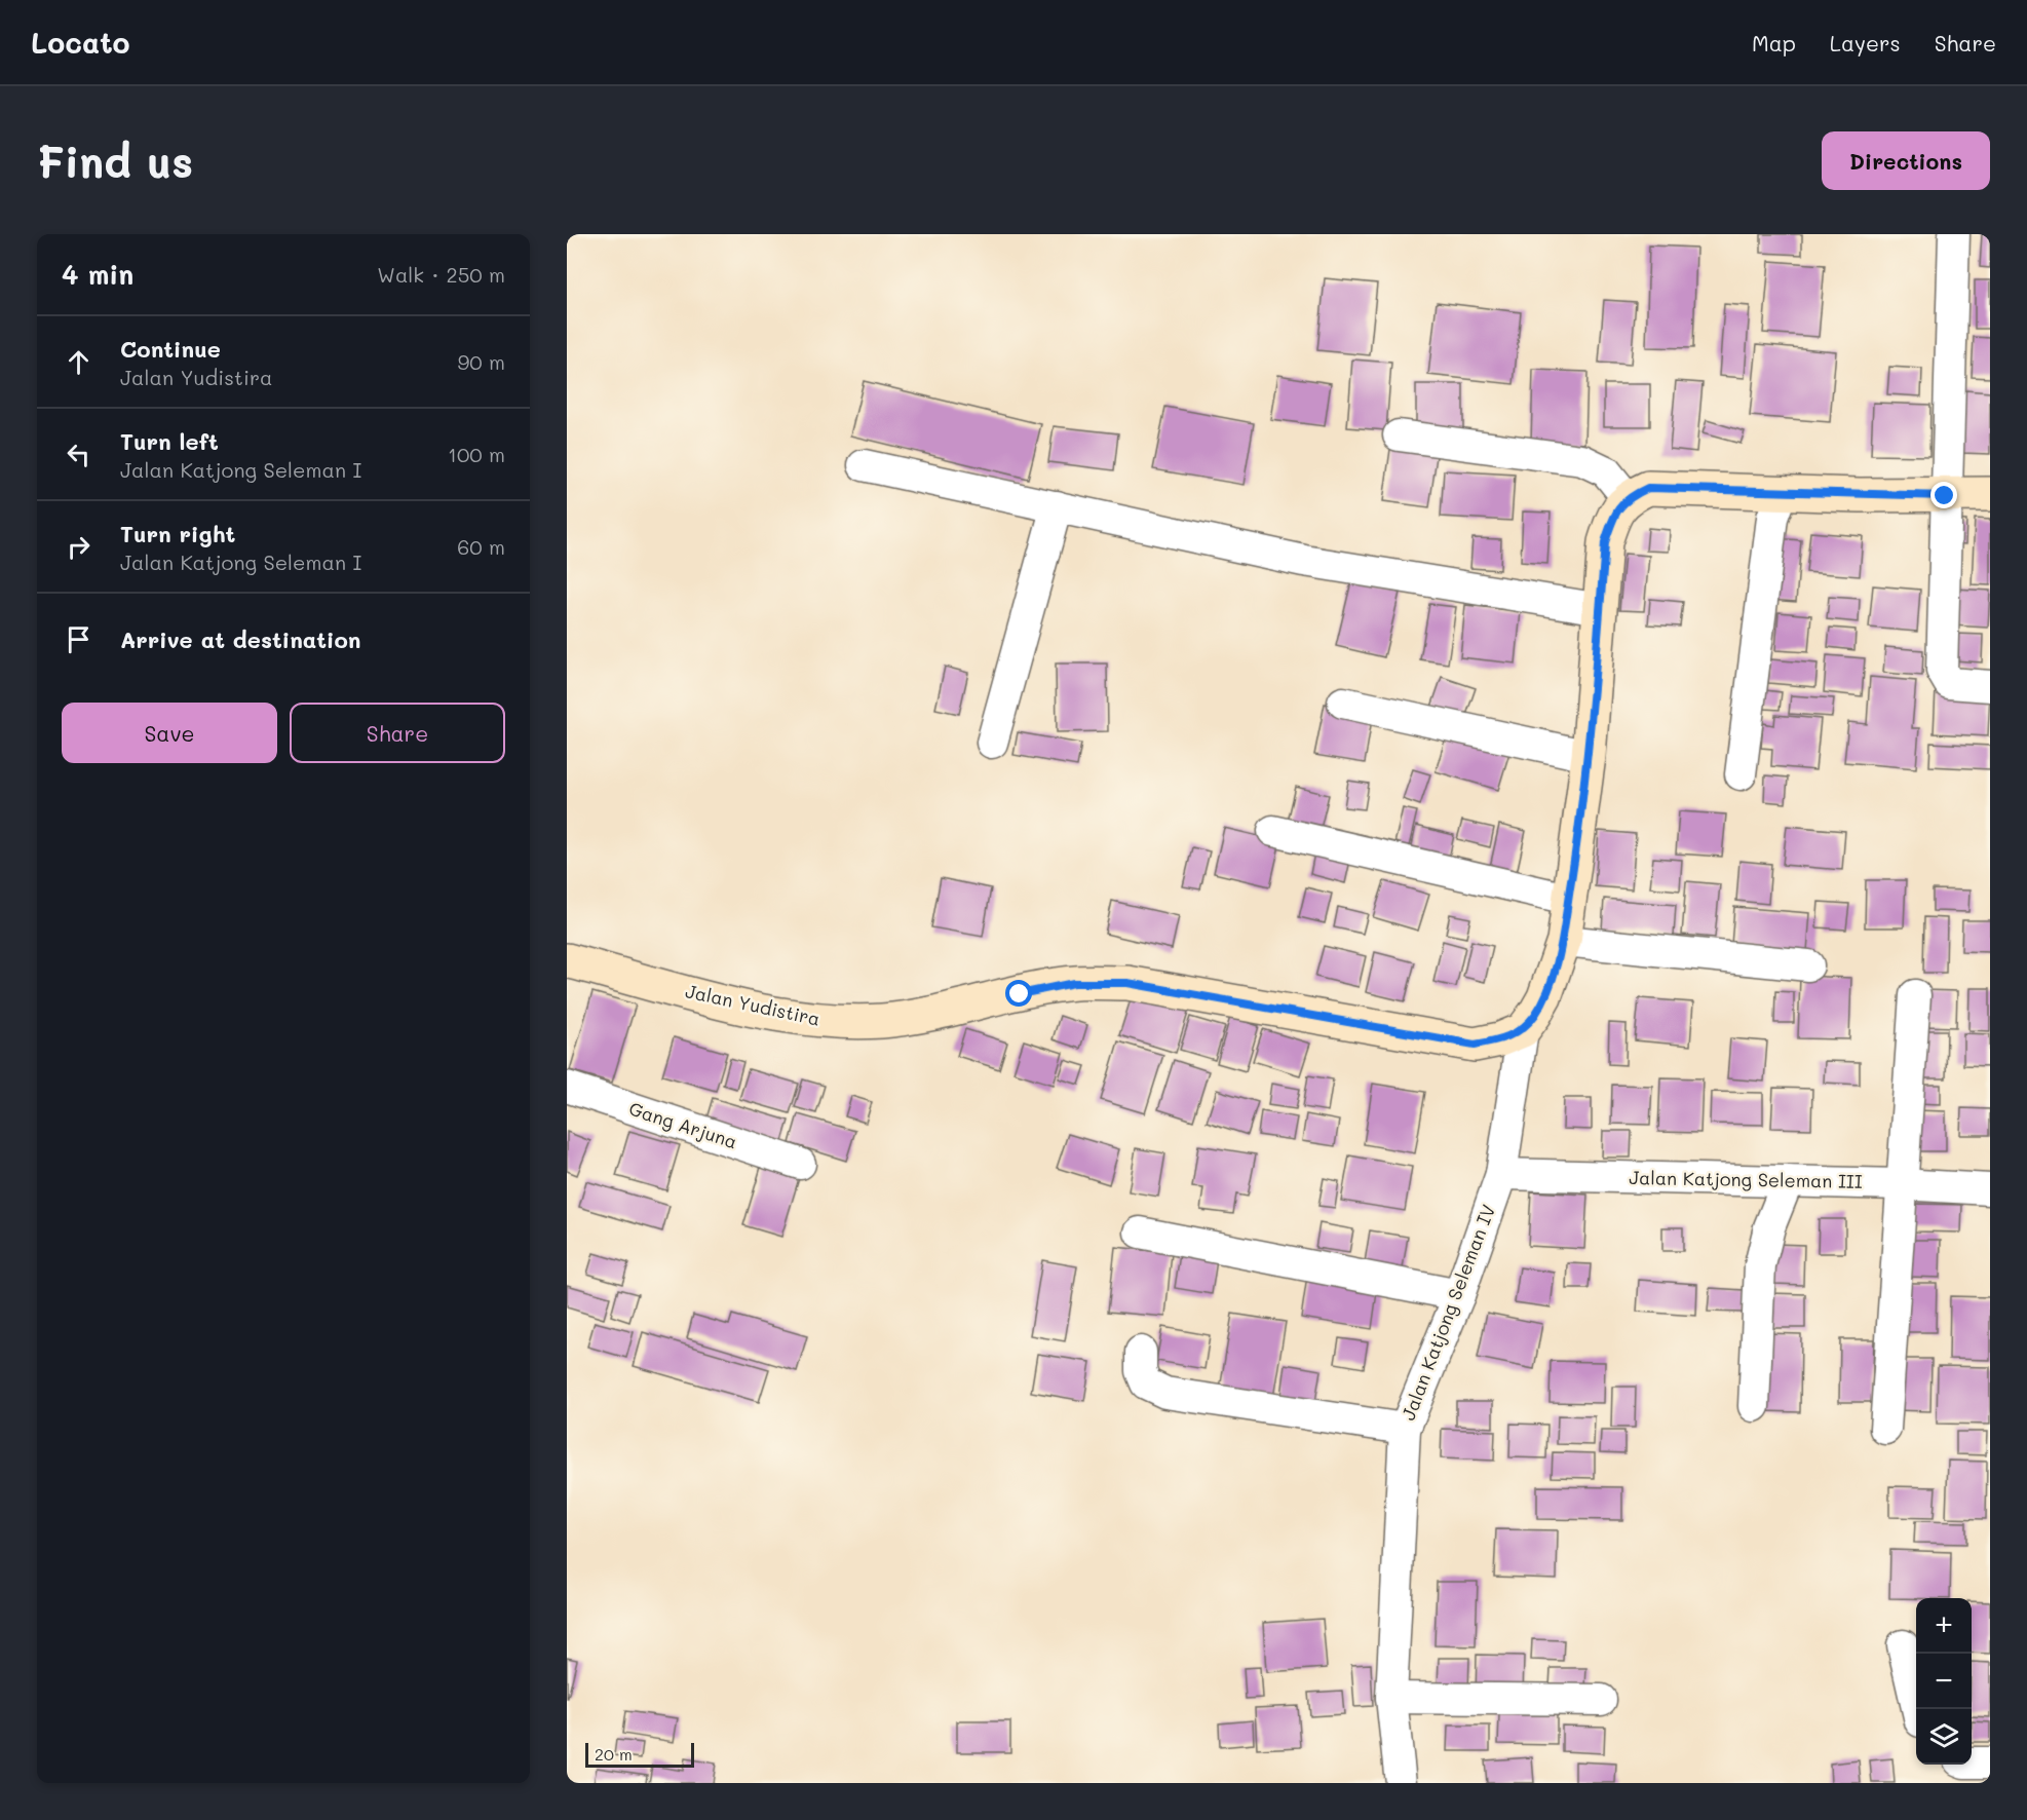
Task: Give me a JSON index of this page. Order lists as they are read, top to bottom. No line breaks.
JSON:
{"streets":{"street":["Jalan Yudistira","Gang Arjuna","Jalan Katjong Seleman III","Jalan Katjong Seleman IV"]},"crossings":[["Jalan Yudistira","Jalan Katjong Seleman IV"],["Jalan Katjong Seleman III","Jalan Katjong Seleman IV"]],"scale_bar":"20 m","page":{"header":"Locato","nav":["Map","Layers","Share"],"buttons":["Directions",["Save","Share"]],"title":"Find us","heading":["4 min","Walk · 250 m"],"list":[["Continue","Jalan Yudistira","90 m"],["Turn left","Jalan Katjong Seleman I","100 m"],["Turn right","Jalan Katjong Seleman I","60 m"],"Arrive at destination"],"map_buttons":["+","−"],"scale":"20 m"}}
